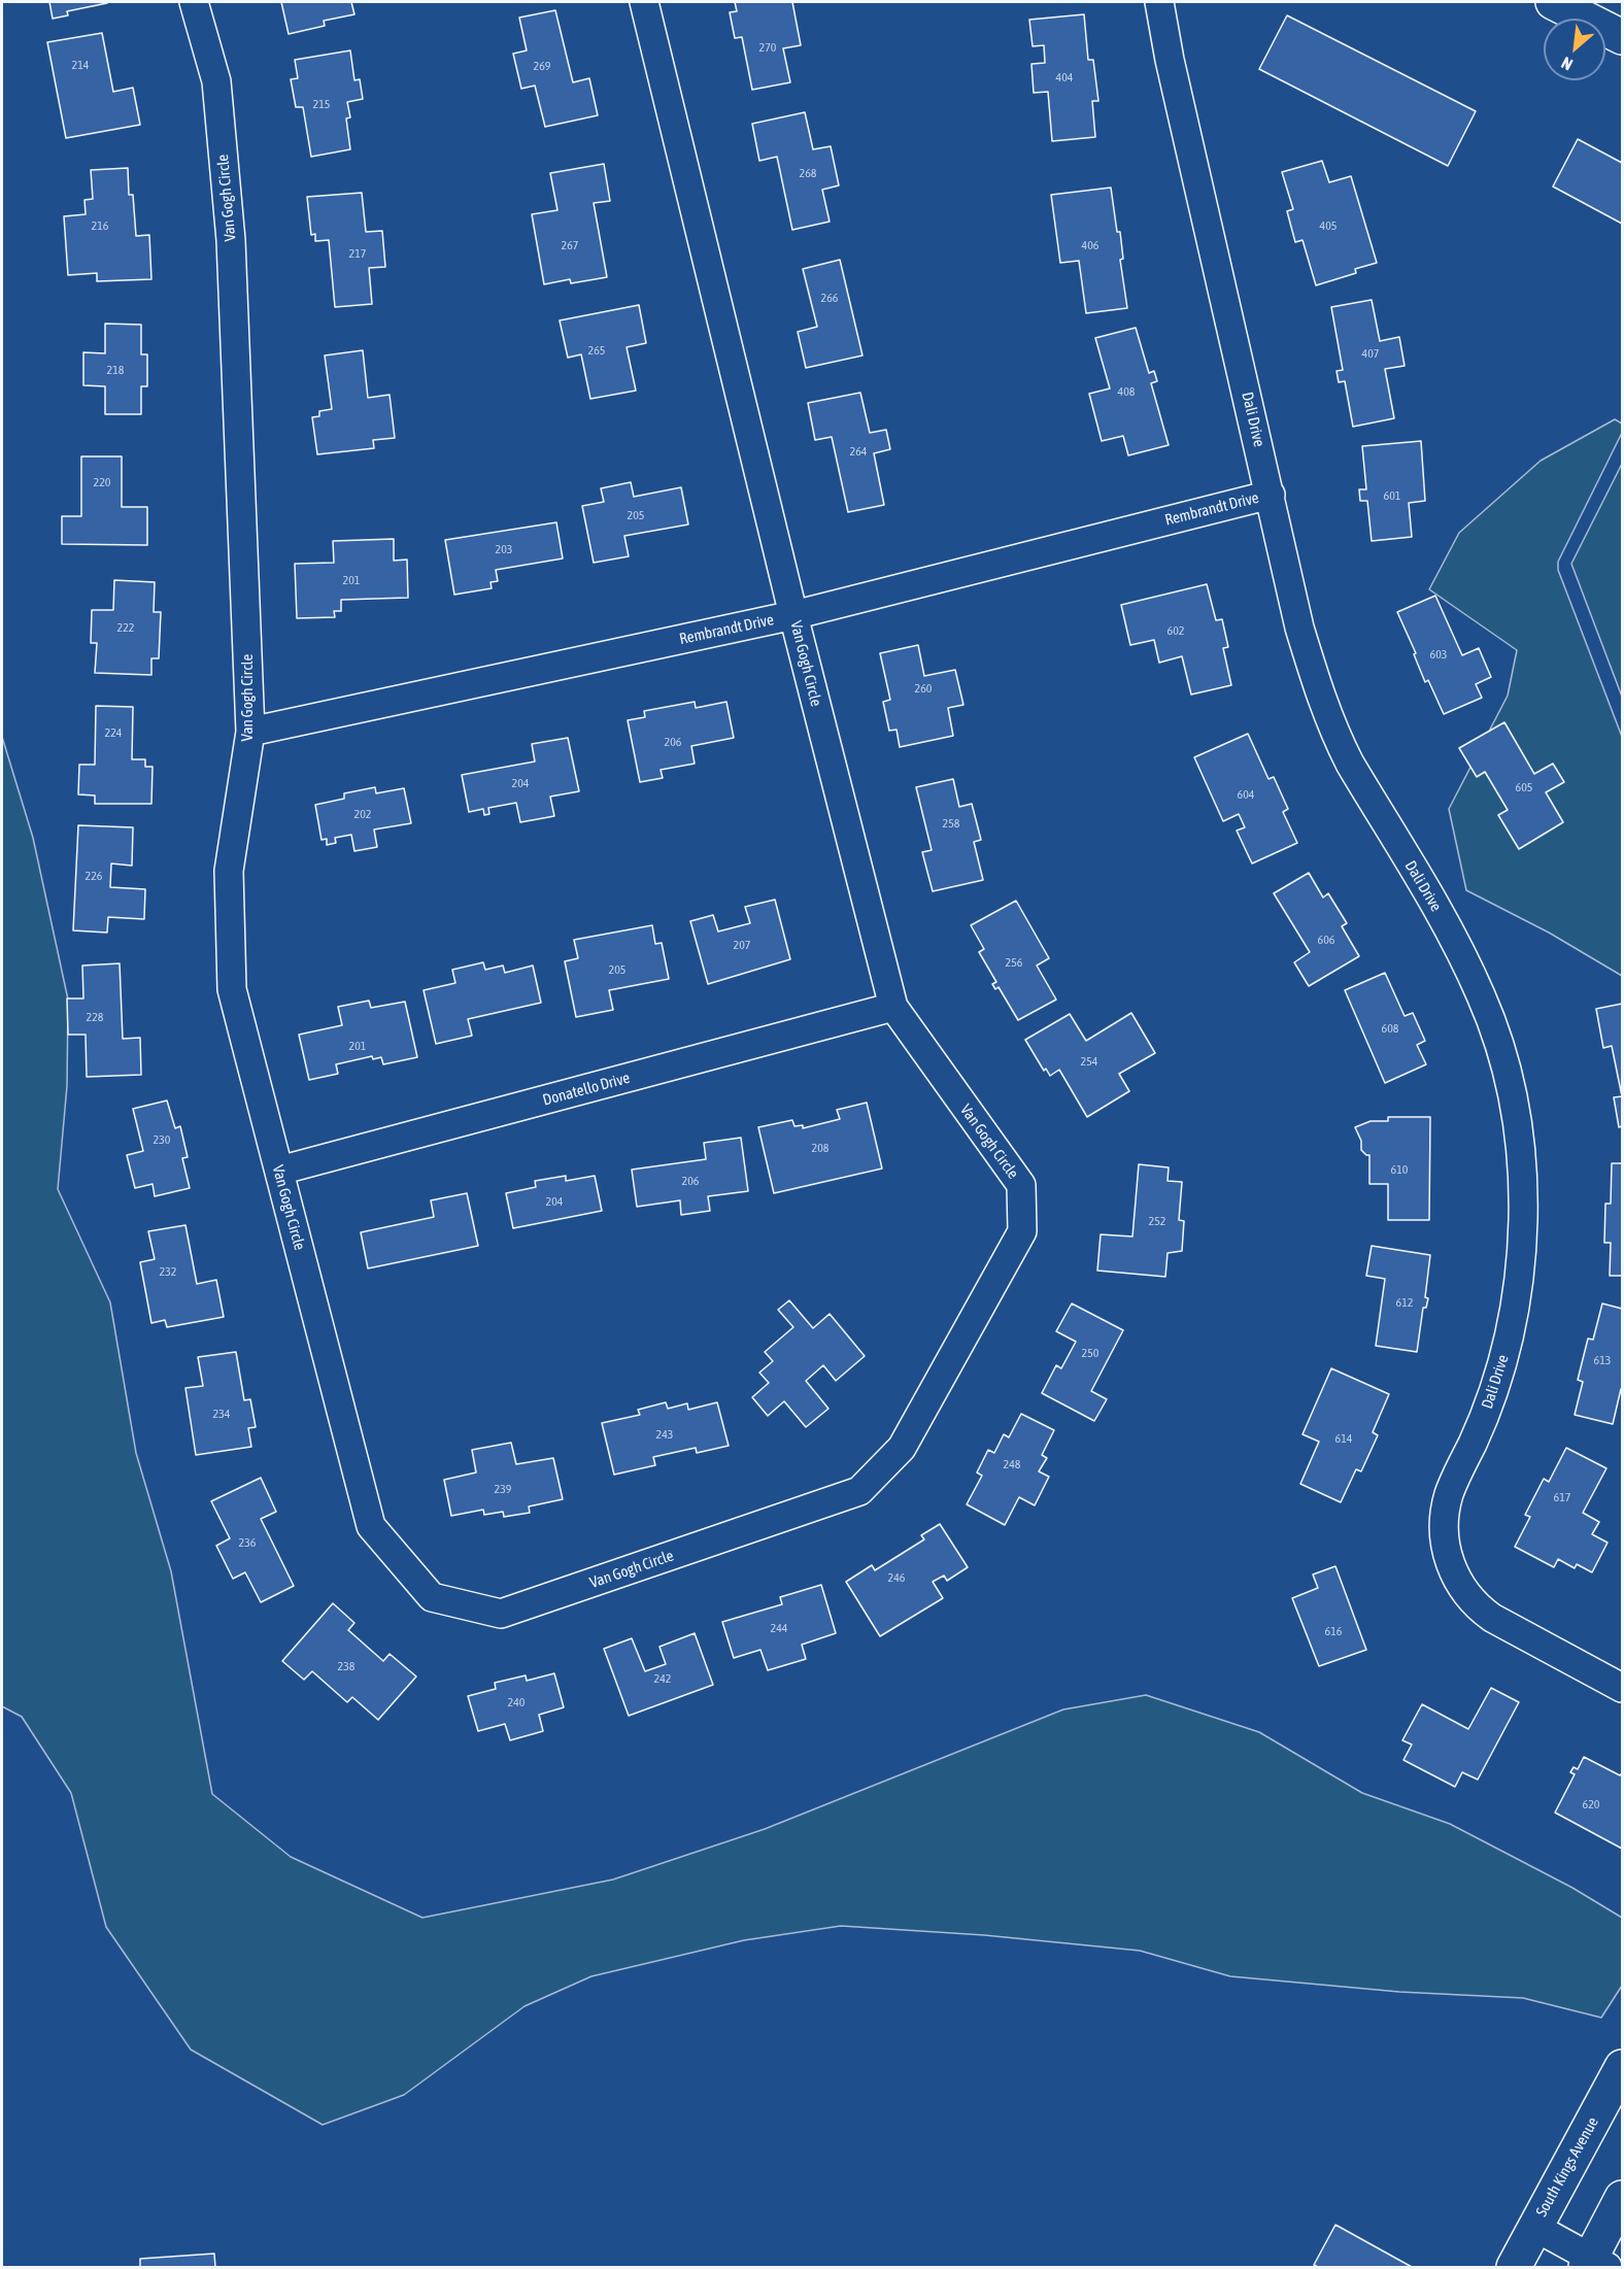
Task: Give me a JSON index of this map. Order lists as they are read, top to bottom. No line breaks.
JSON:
{"streets":{"main road":["South Kings Avenue"],"street":["Van Gogh Circle","Dali Drive","Rembrandt Drive","Donatello Drive"]},"crossings":[["Van Gogh Circle","Rembrandt Drive"],["Van Gogh Circle","Donatello Drive"],["Dali Drive","Rembrandt Drive"]],"house_numbers":["270","214","269","404","215","268","216","405","267","406","217","266","265","407","218","408","264","220","601","205","203","201","222","602","603","260","224","206","204","605","604","202","258","226","606","207","256","205","228","608","201","254","230","208","610","206","204","252","232","612","250","613","234","243","614","248","239","617","236","246","244","616","238","242","240","620"],"north":"bottom left"}
